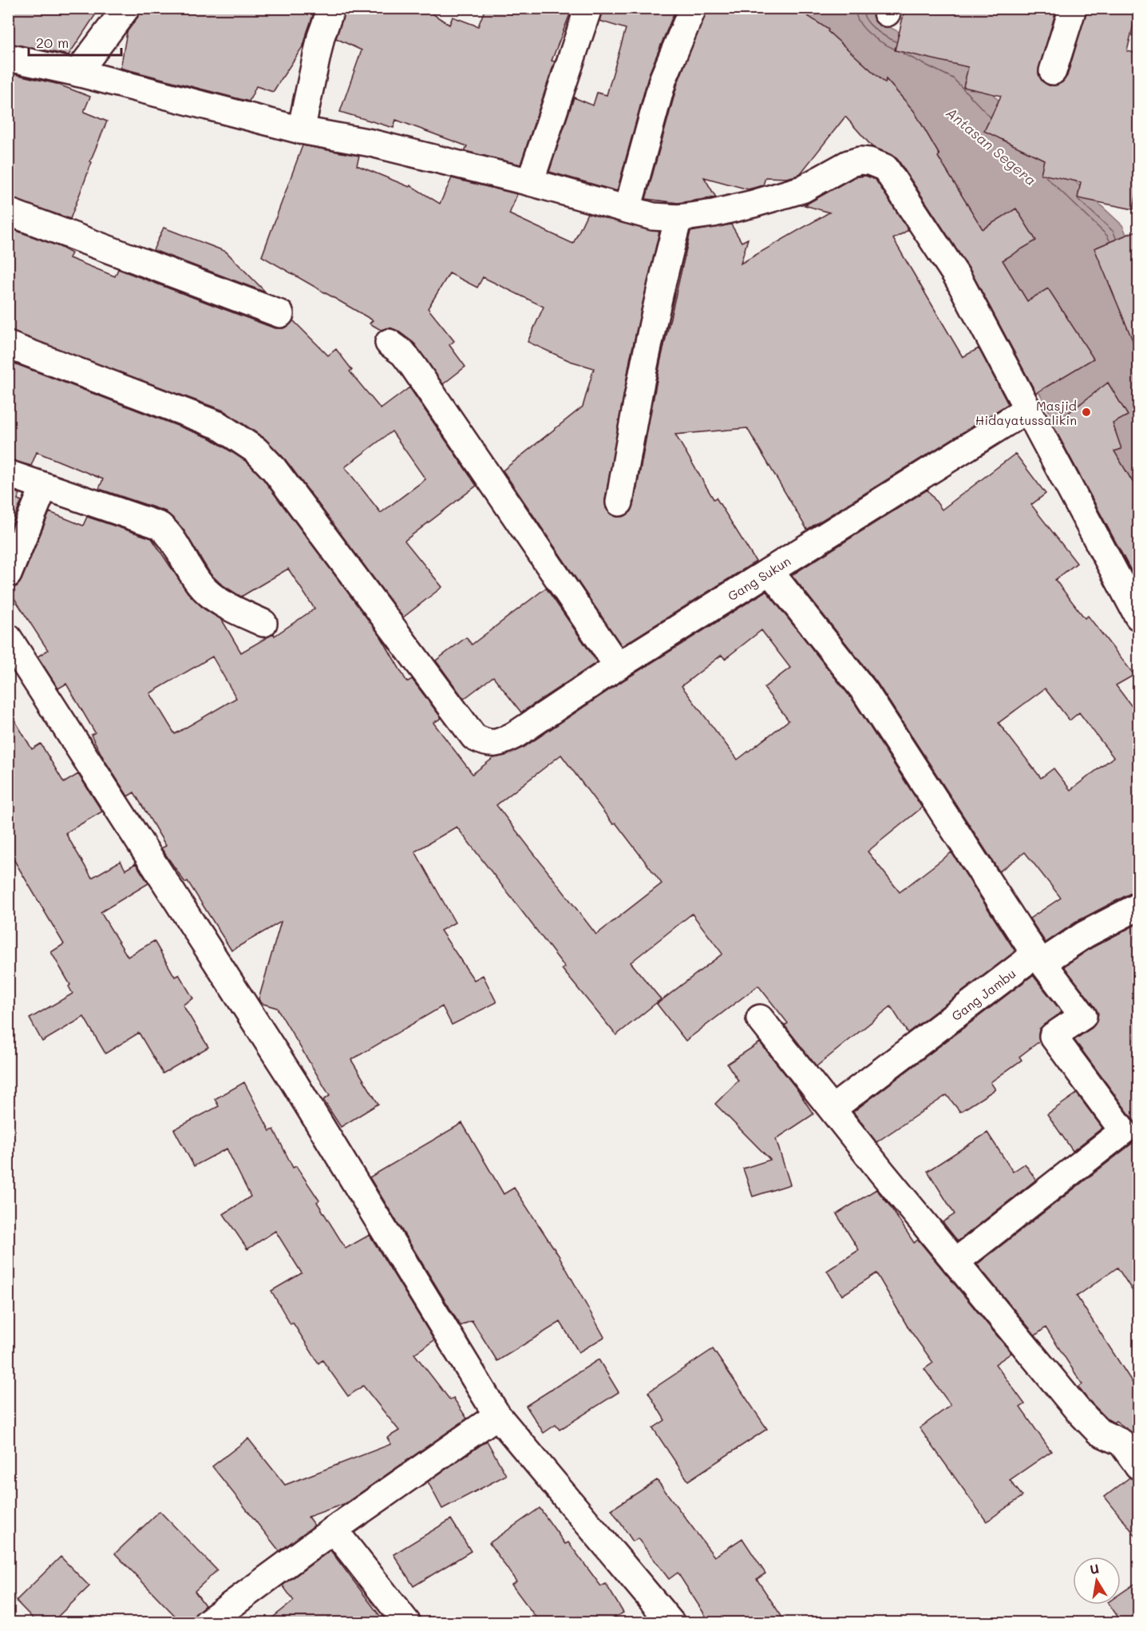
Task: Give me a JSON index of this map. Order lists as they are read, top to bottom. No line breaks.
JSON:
{"streets":{"street":["Gang Sukun","Gang Jambu"]},"water":["Antasan Segera"],"places":["Masjid Hidayatussalikin"],"scale_bar":"20 m","north":"top"}
